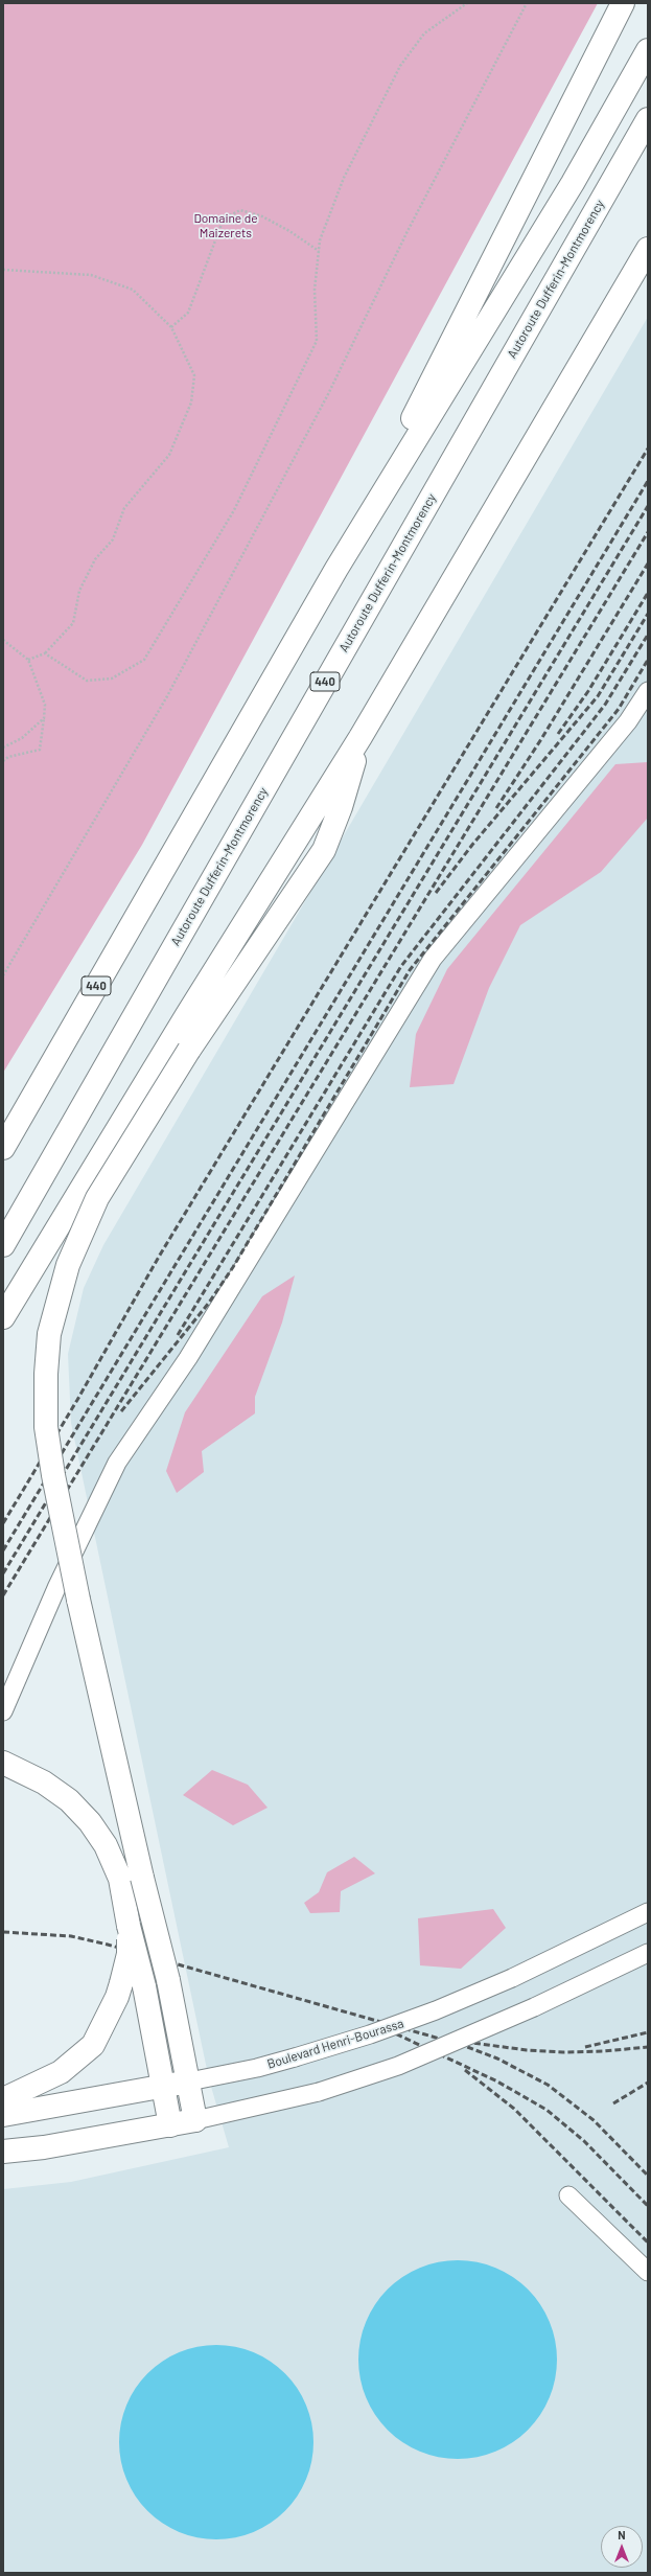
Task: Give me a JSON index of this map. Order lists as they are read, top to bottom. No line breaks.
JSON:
{"streets":{"main road":["Autoroute Dufferin-Montmorency","440","Boulevard Henri-Bourassa"]},"parks":["Domaine de Maizerets"],"north":"top"}
